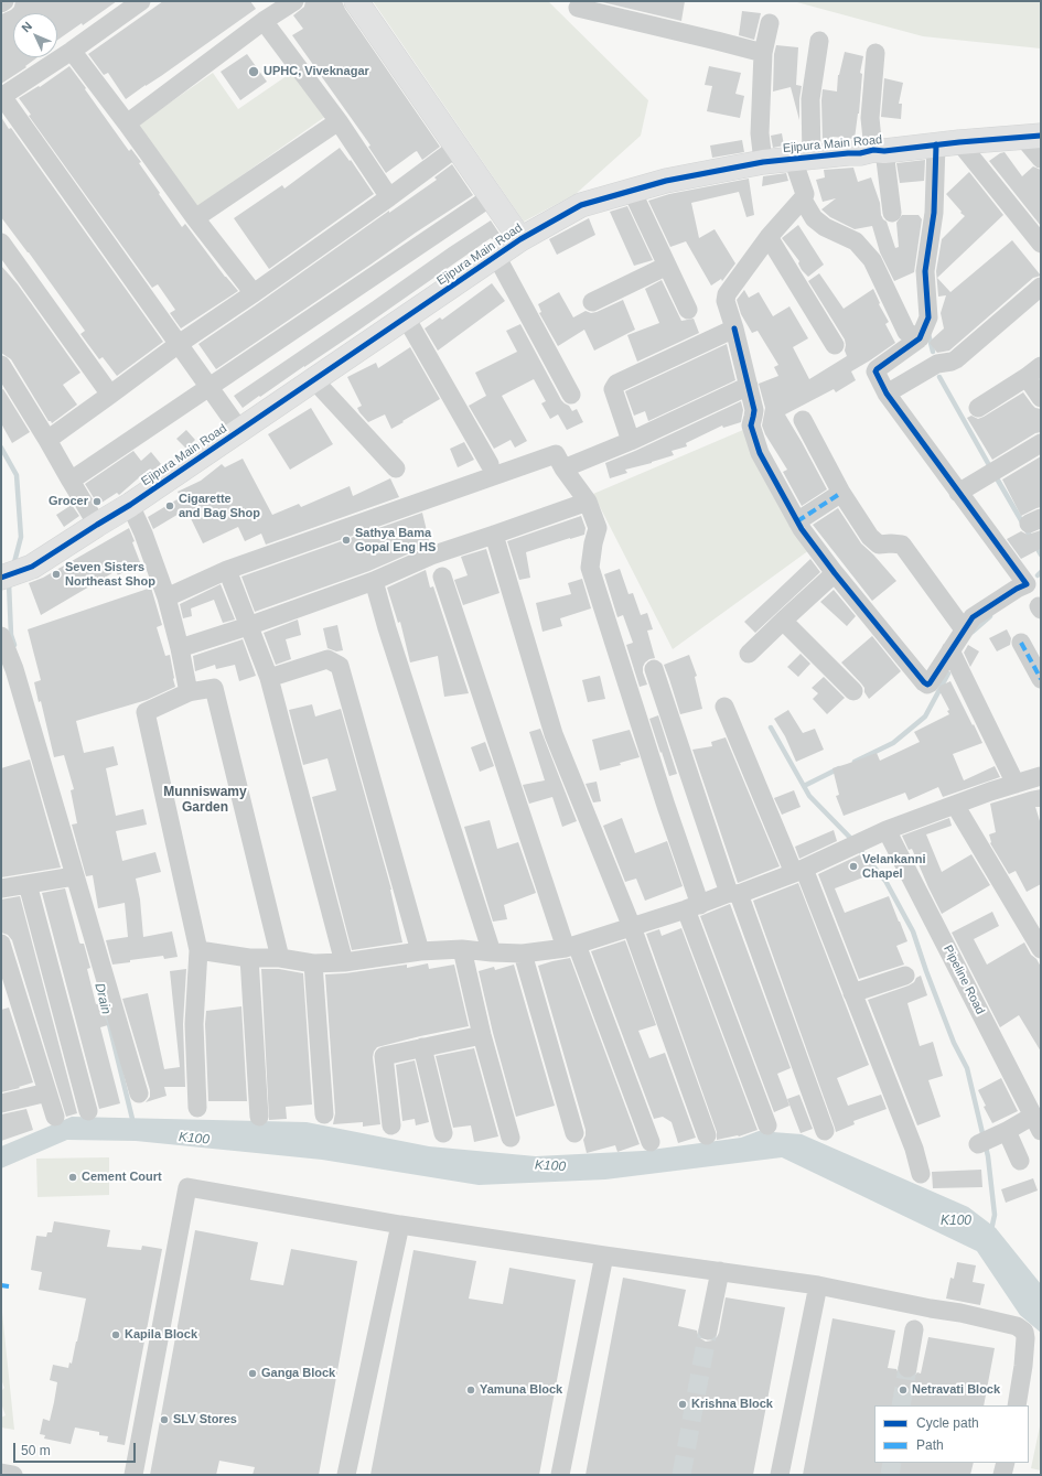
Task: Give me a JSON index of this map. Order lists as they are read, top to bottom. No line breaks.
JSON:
{"streets":{"street":["Ejipura Main Road","Pipeline Road"]},"districts":["Munniswamy Garden"],"water":["Drain","K100"],"places":["UPHC, Viveknagar","Grocer","Cigarette and Bag Shop","Sathya Bama Gopal Eng HS","Seven Sisters Northeast Shop","Velankanni Chapel","Cement Court","Kapila Block","Ganga Block","Yamuna Block","Netravati Block","Krishna Block","SLV Stores"],"legend":["Cycle path","Path"],"scale_bar":"50 m","north":"top left"}
